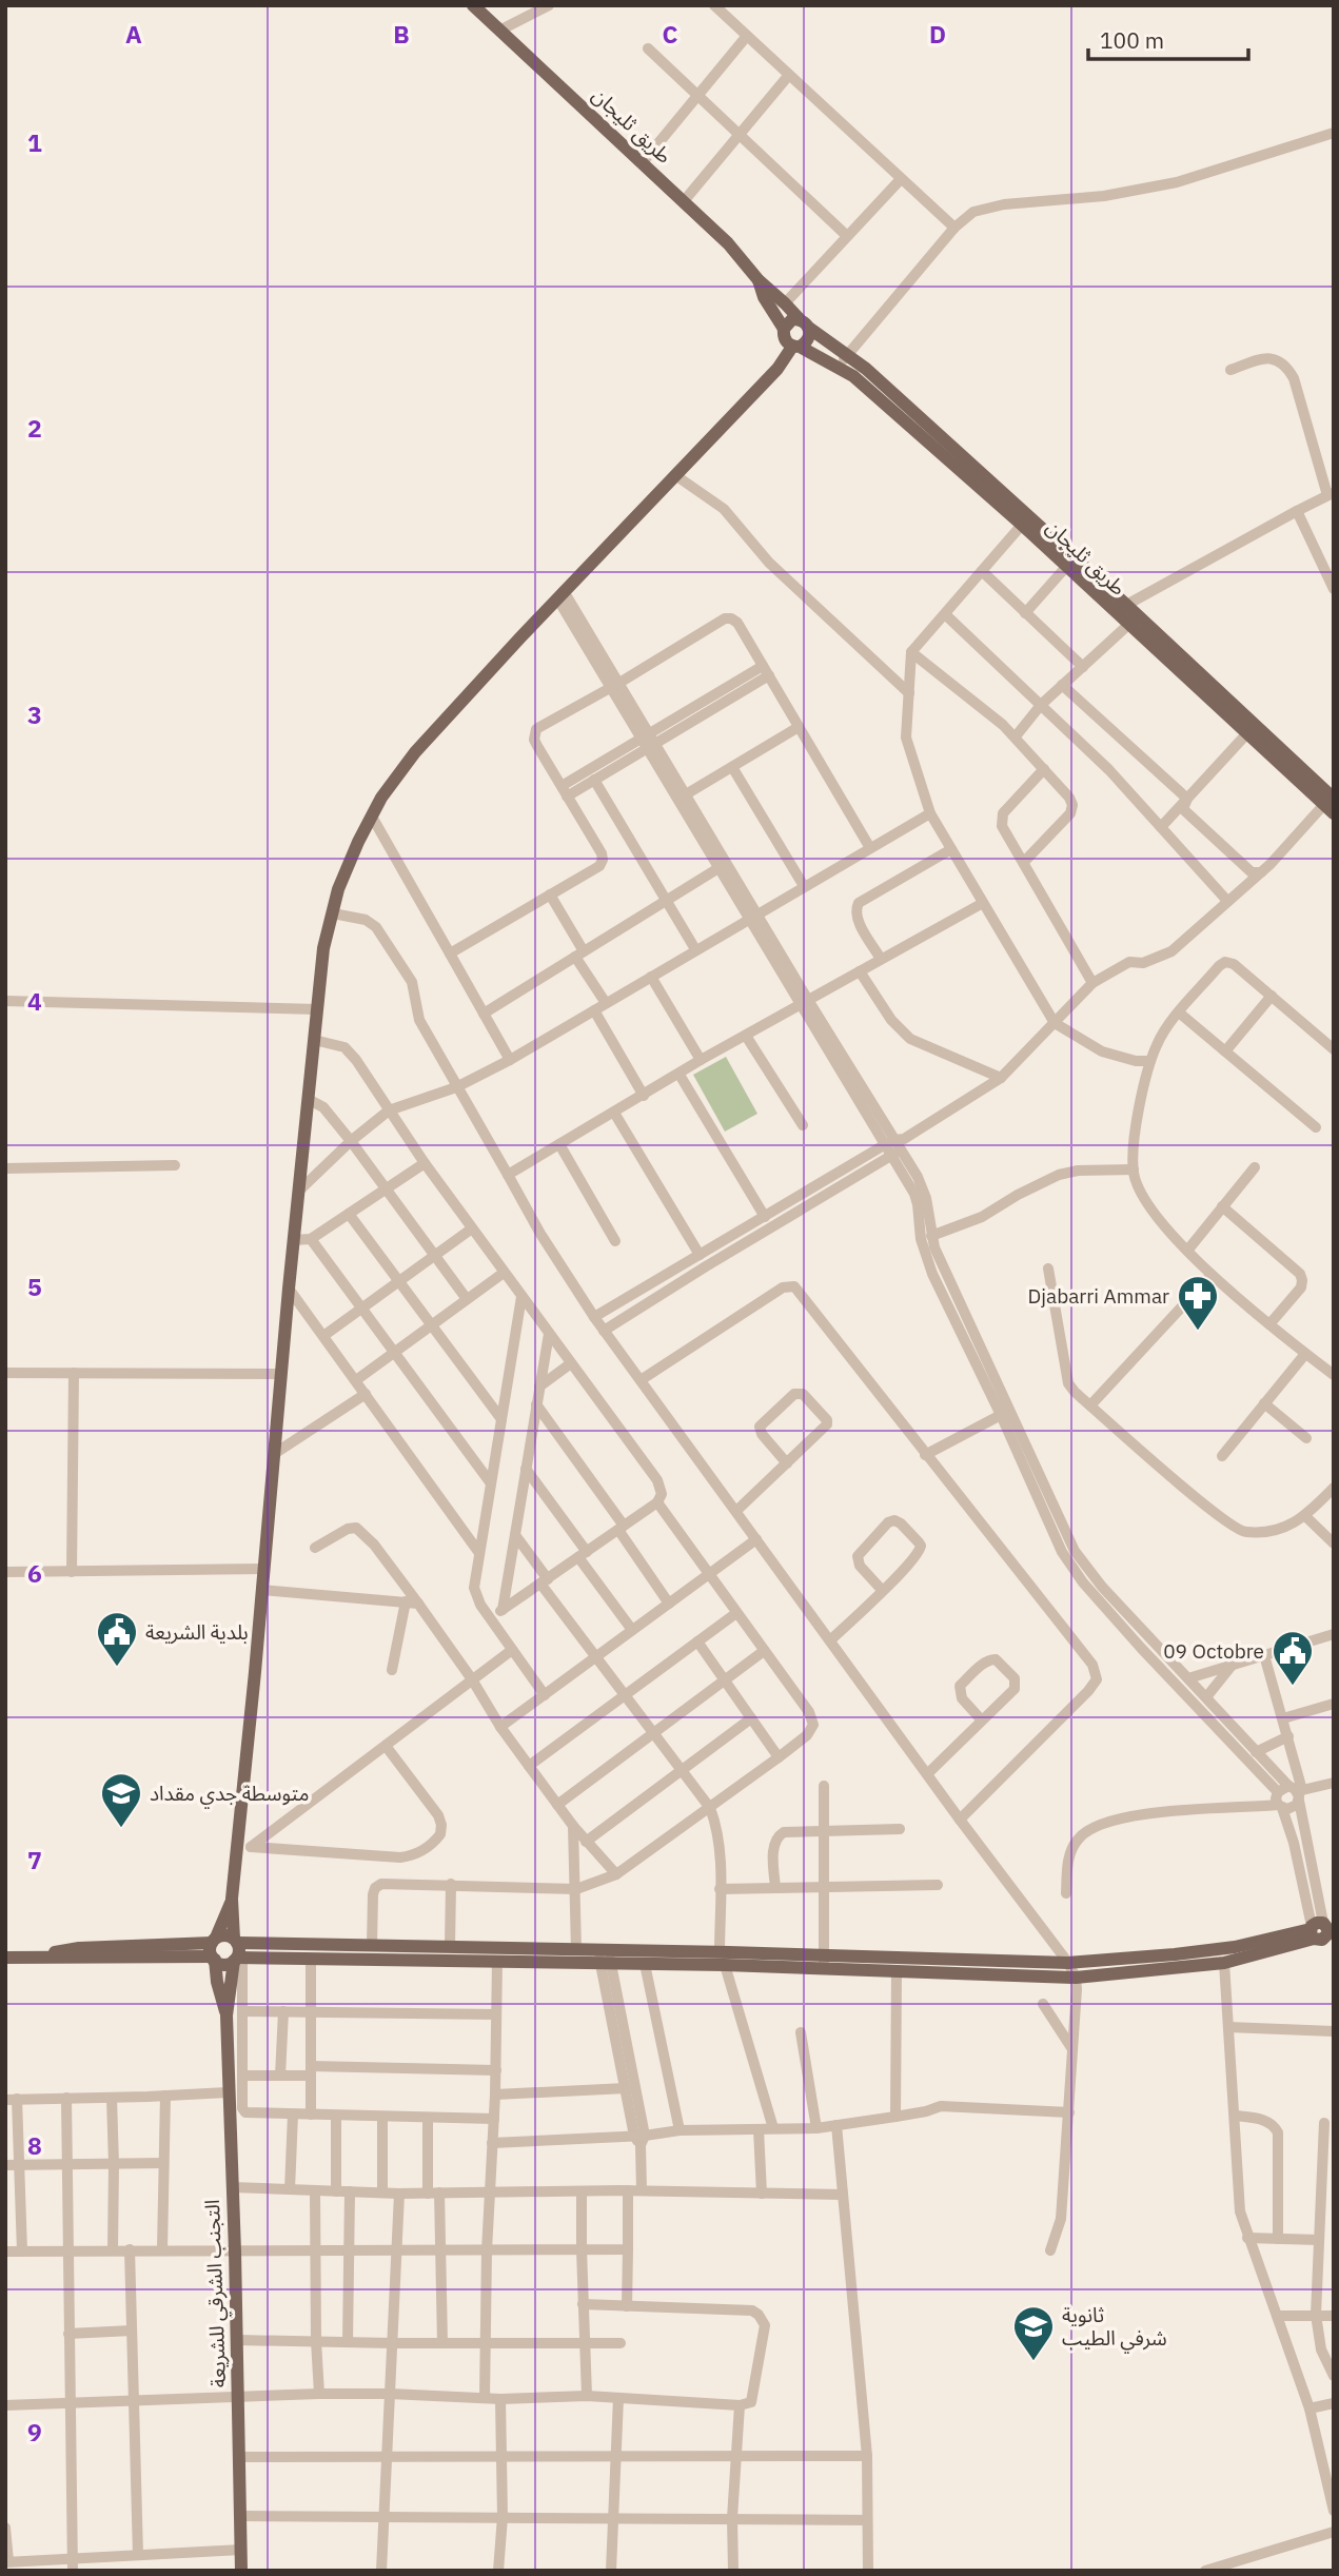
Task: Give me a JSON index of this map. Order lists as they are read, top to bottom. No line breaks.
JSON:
{"streets":{"main road":["طريق ثليجان","التجنب الشرقي للشريعة"]},"places":{"pharmacy":["Djabarri Ammar"],"public building":["بلدية الشريعة","09 Octobre"],"school or university":["متوسطة جدي مقداد","ثانوية شرفي الطيب"]},"scale_bar":"100 m","grid":{"columns":["A","B","C","D"],"rows":["1","2","3","4","5","6","7","8","9"]}}
